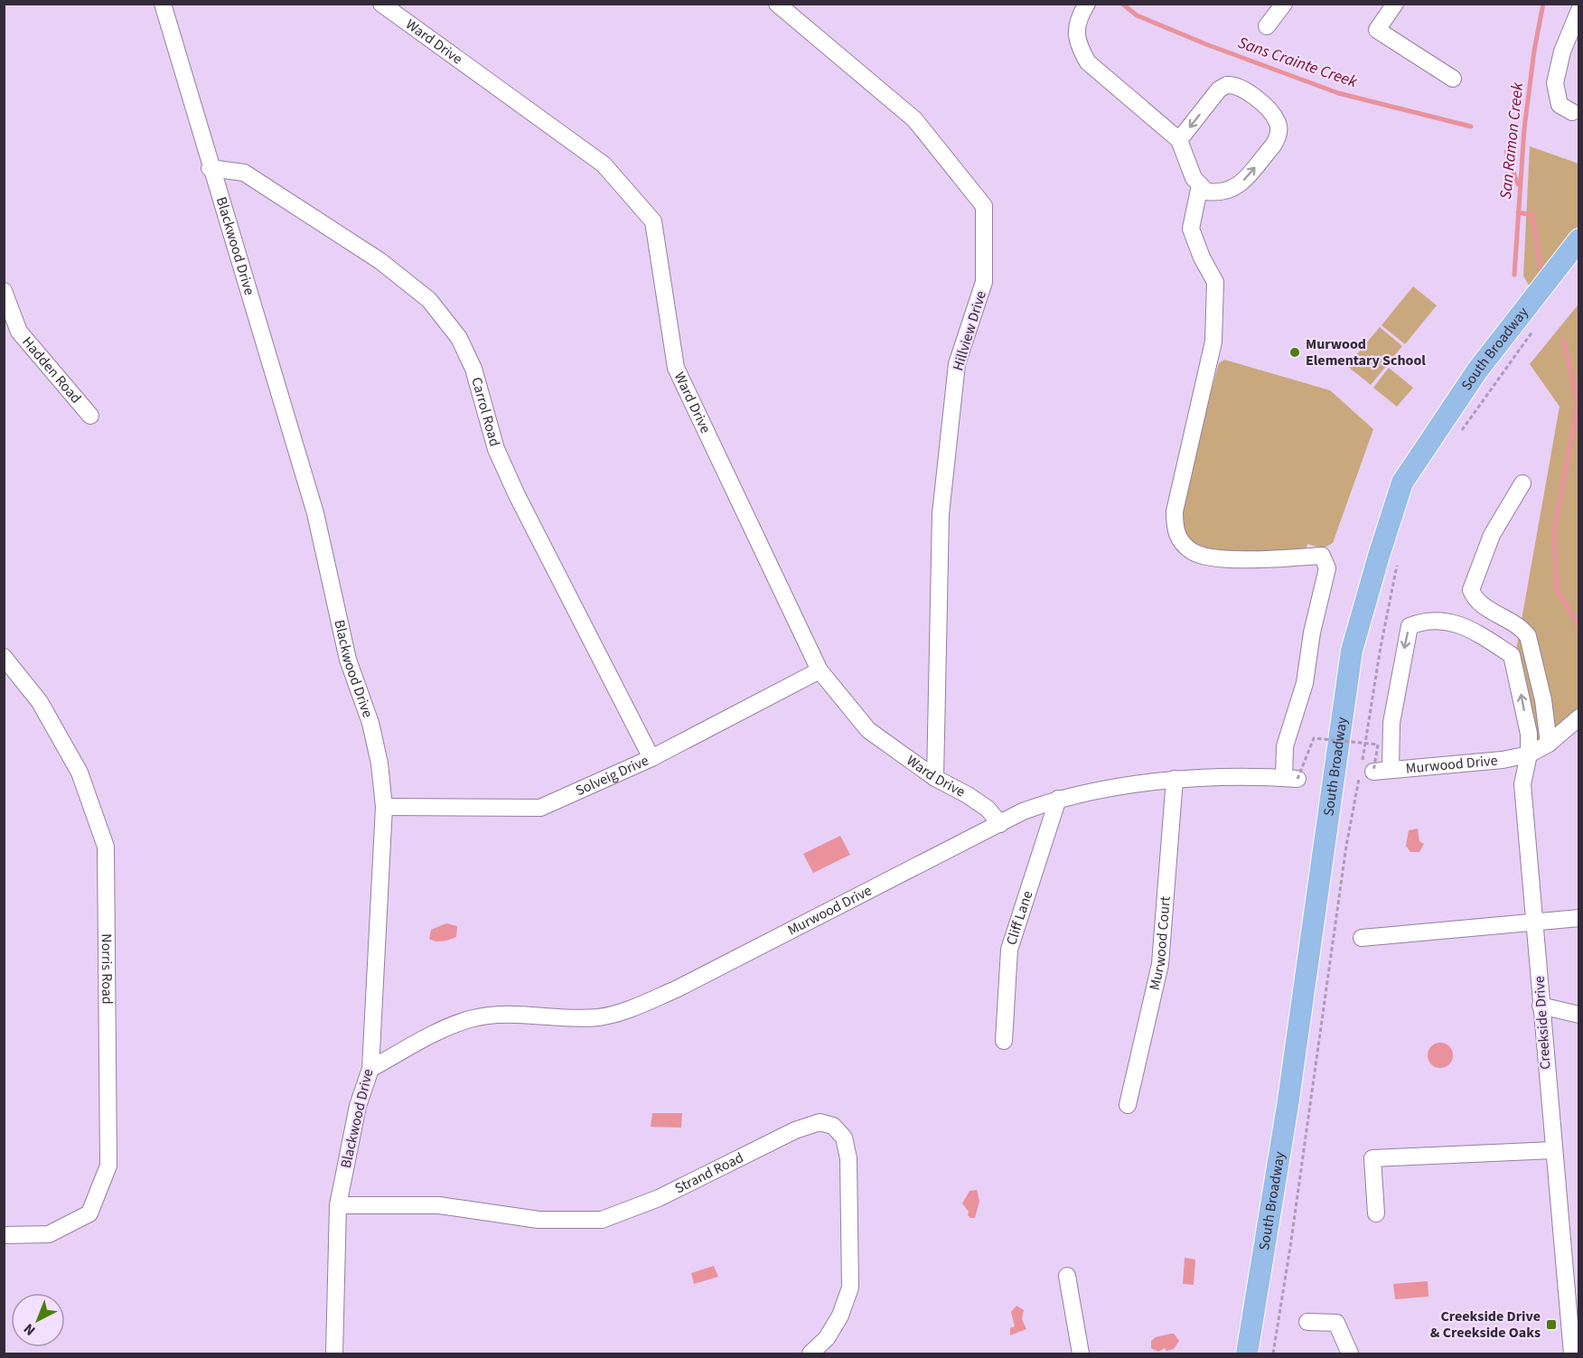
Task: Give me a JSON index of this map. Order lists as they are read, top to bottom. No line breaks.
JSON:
{"streets":{"main road":["South Broadway"],"street":["Ward Drive","Blackwood Drive","Hillview Drive","Hadden Road","Carrol Road","Murwood Drive","Solveig Drive","Cliff Lane","Murwood Court","Norris Road","Creekside Drive","Strand Road"]},"crossings":[["Ward Drive","Hillview Drive"],["Ward Drive","Murwood Drive"],["Ward Drive","Solveig Drive"],["Blackwood Drive","Carrol Road"],["Blackwood Drive","Murwood Drive"],["Blackwood Drive","Solveig Drive"],["Blackwood Drive","Strand Road"],["Carrol Road","Solveig Drive"],["Murwood Drive","Cliff Lane"],["Murwood Drive","Murwood Court"],["Murwood Drive","Creekside Drive"]],"water":["Sans Crainte Creek","San Ramon Creek"],"places":{"other":["Murwood Elementary School"],"transit":["Creekside Drive & Creekside Oaks"]},"north":"bottom left"}
